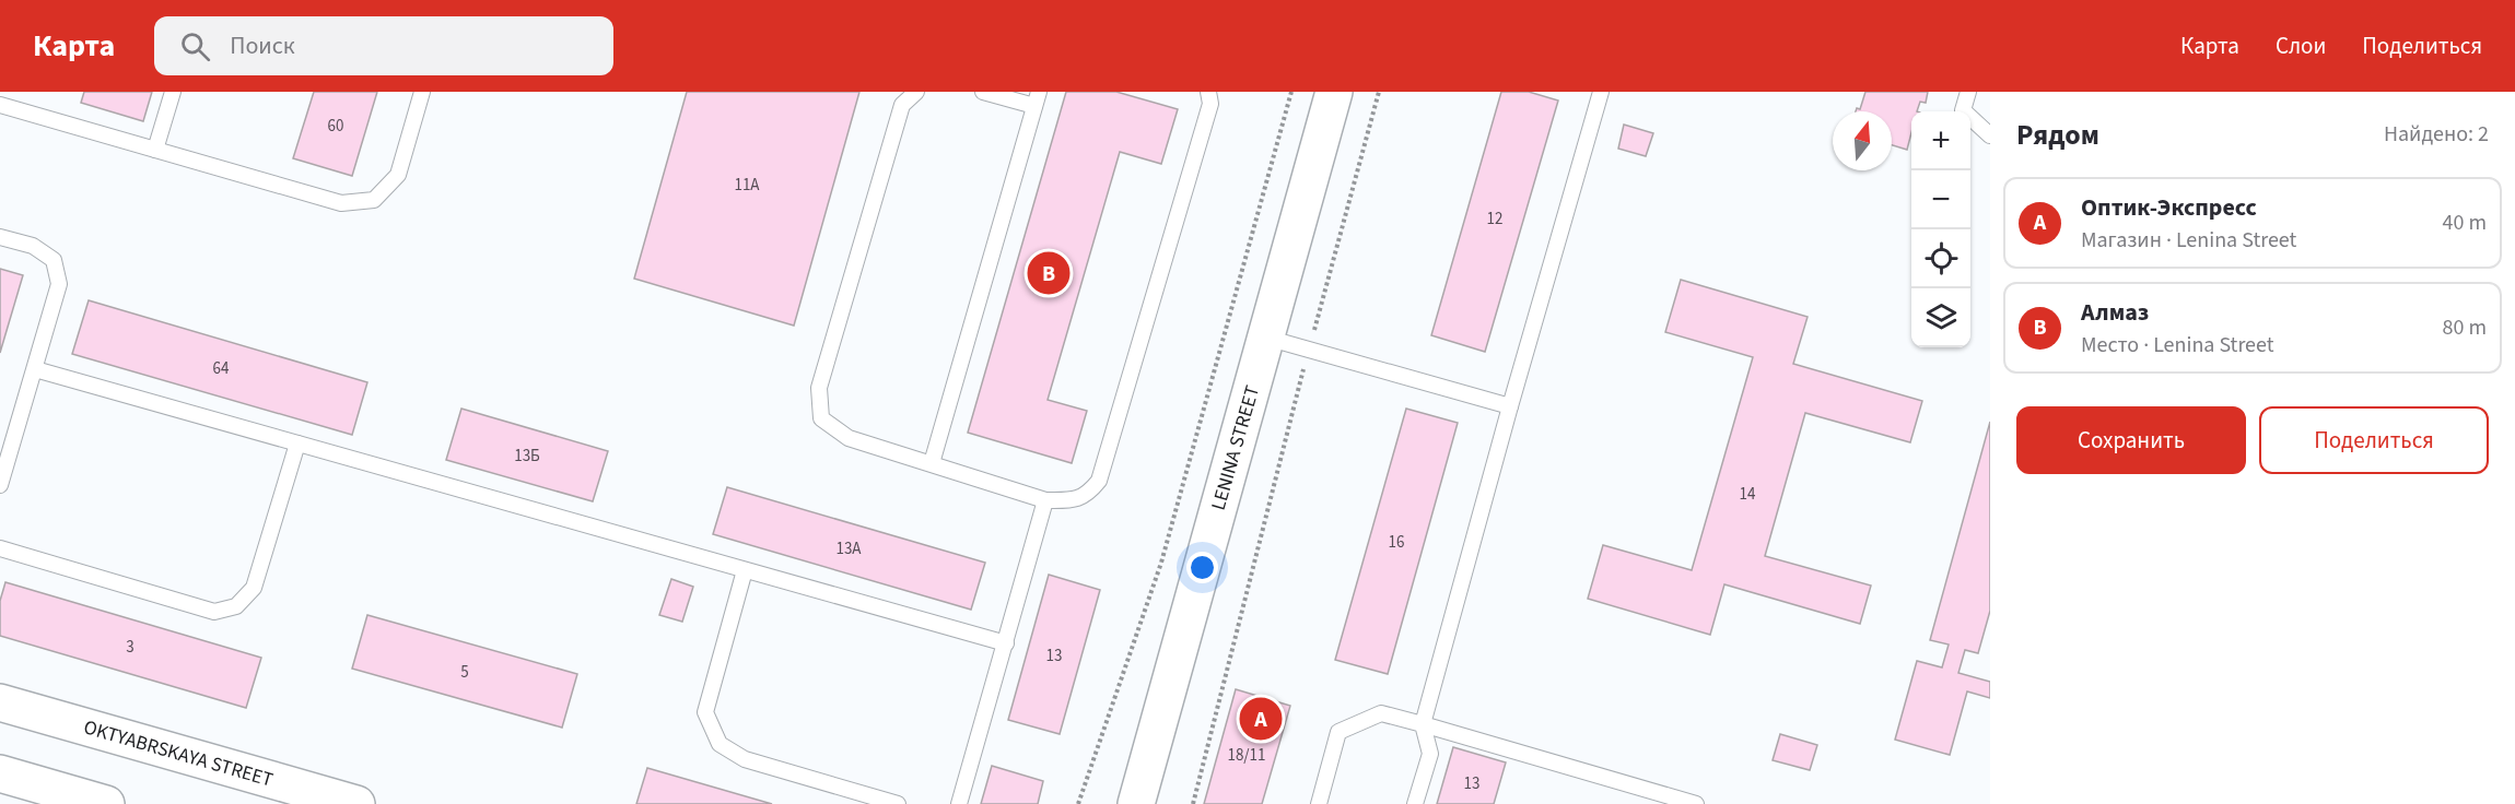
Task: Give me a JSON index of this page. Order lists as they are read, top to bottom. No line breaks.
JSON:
{"streets":{"street":["LENINA STREET","OKTYABRSKAYA STREET"]},"house_numbers":["60","11А","12","64","13Б","14","16","13А","3","13","5","18/11","13"],"north":"top","page":{"header":"Карта","search":"Поиск","nav":["Карта","Слои","Поделиться"],"heading":["Рядом","Найдено: 2"],"map_buttons":["+","−"],"list":[{"mark":"A","name":"Оптик-Экспресс","note":"Магазин · Lenina Street","value":"40 m"},{"mark":"B","name":"Алмаз","note":"Место · Lenina Street","value":"80 m"}],"pins":["B","A"],"buttons":["Сохранить","Поделиться"]}}
